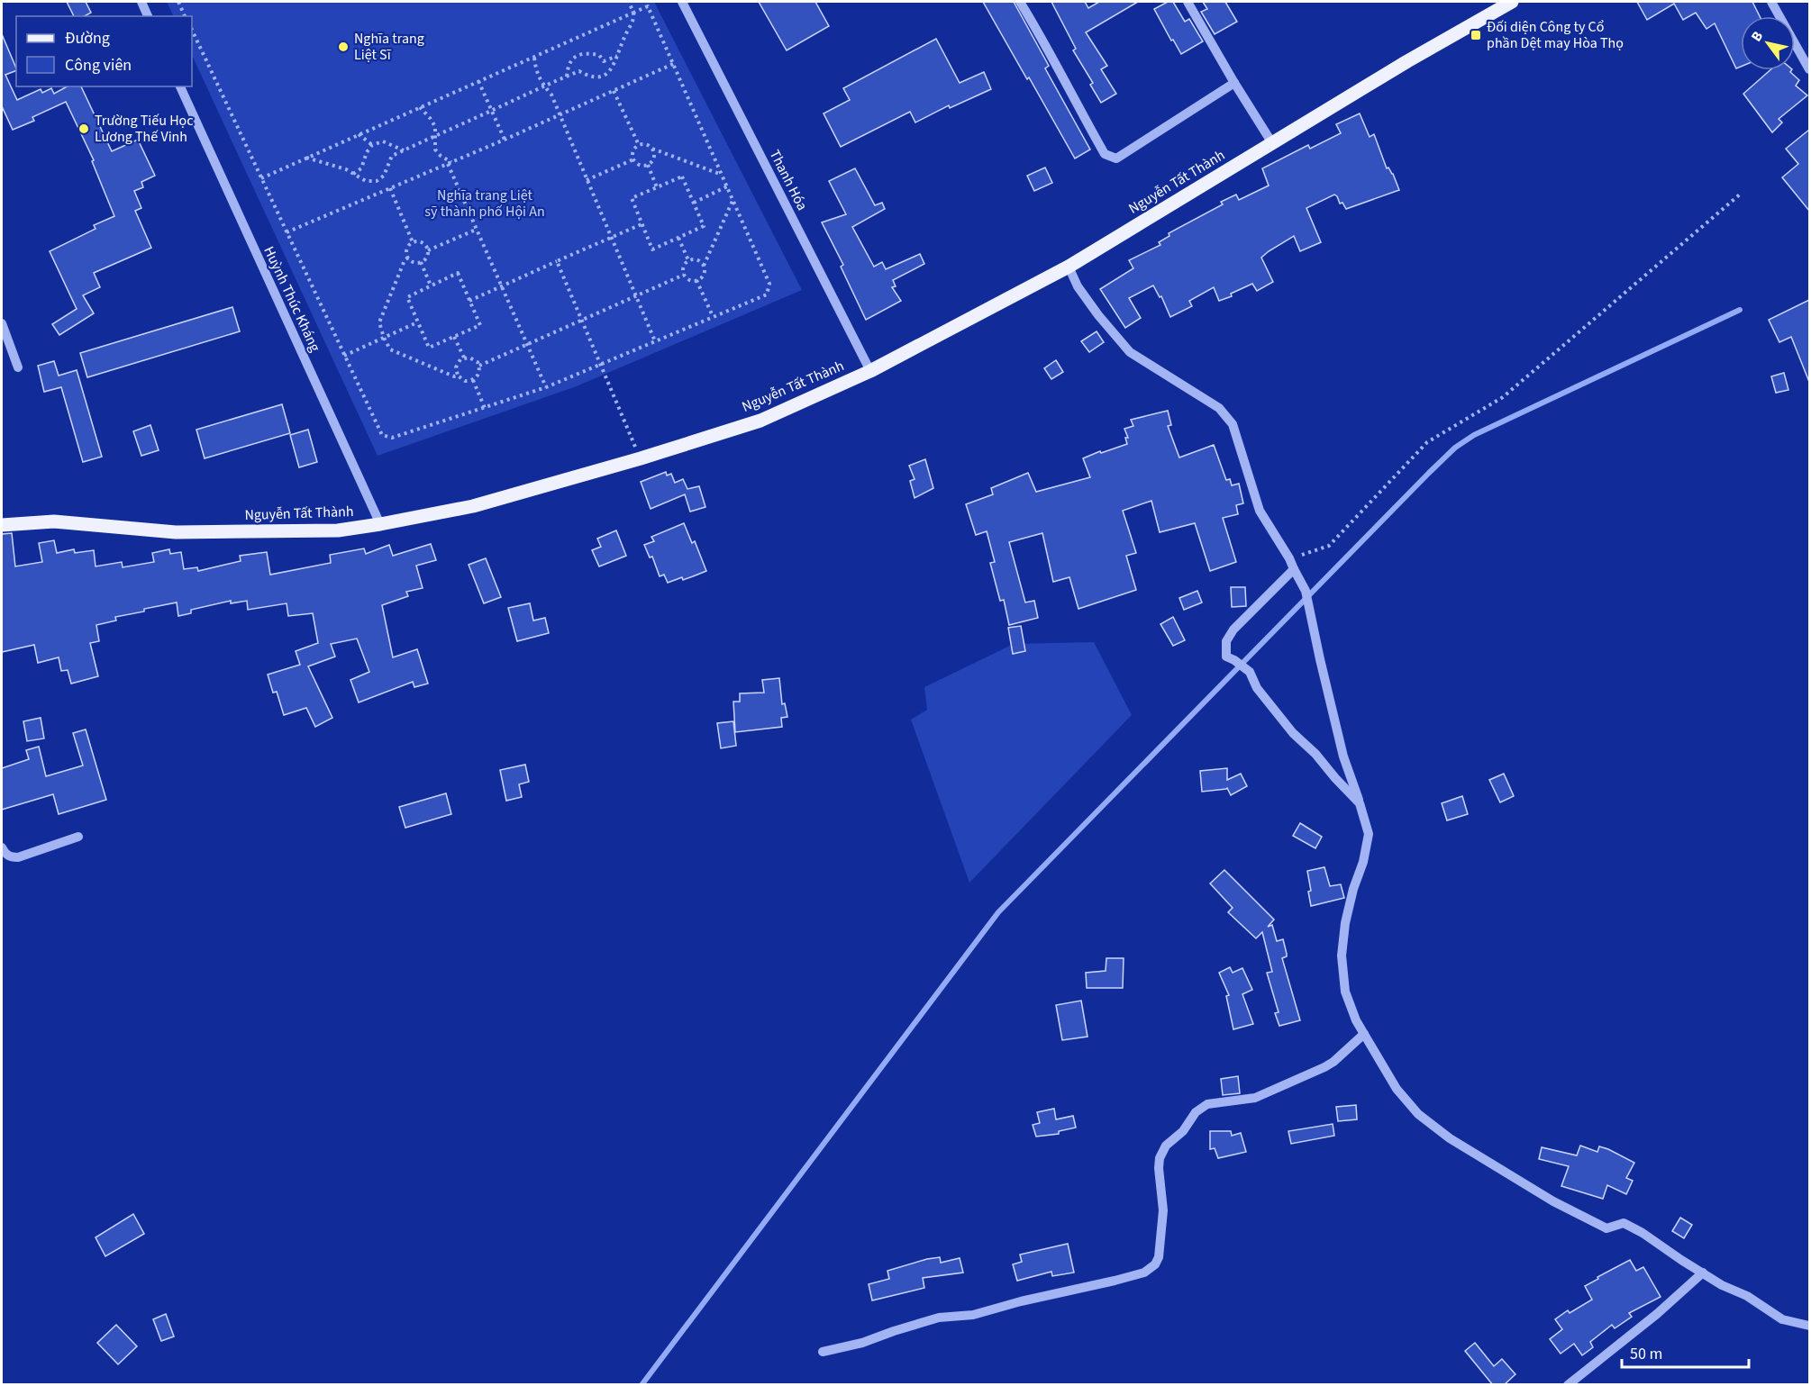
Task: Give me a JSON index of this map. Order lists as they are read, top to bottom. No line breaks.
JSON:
{"streets":{"main road":["Nguyễn Tất Thành"],"street":["Thanh Hóa","Huỳnh Thúc Kháng"]},"crossings":[["Thanh Hóa","Nguyễn Tất Thành"],["Nguyễn Tất Thành","Huỳnh Thúc Kháng"]],"parks":["Nghĩa trang Liệt sỹ thành phố Hội An"],"places":{"transit":["Đối diện Công ty Cổ phần Dệt may Hòa Thọ"],"other":["Nghĩa trang Liệt Sĩ","Trường Tiếu Học Lương Thế Vinh"]},"legend":["Đường","Công viên"],"scale_bar":"50 m","north":"top left"}
